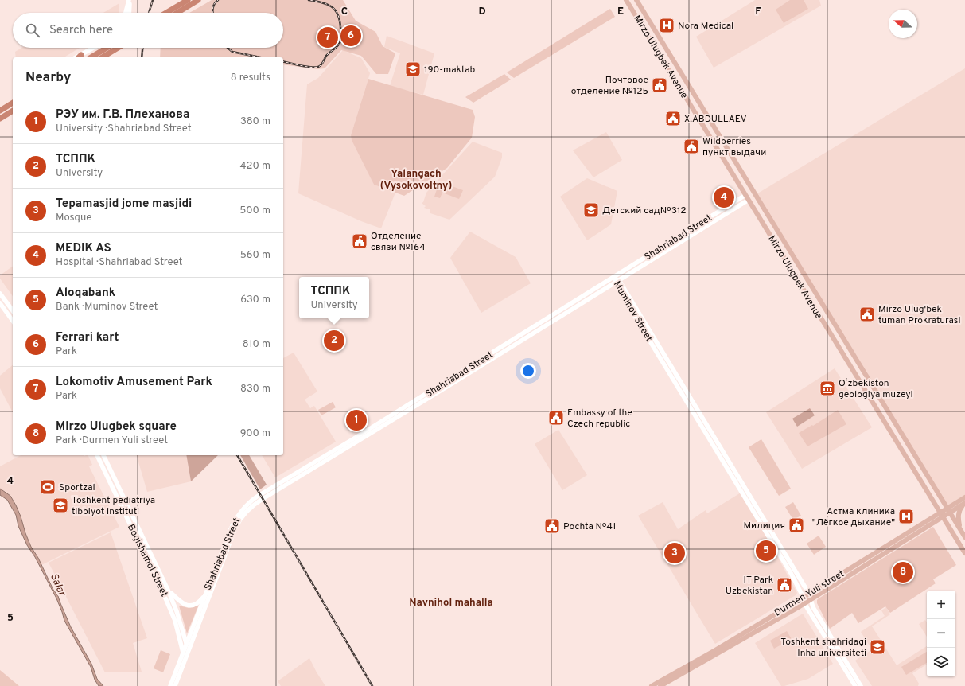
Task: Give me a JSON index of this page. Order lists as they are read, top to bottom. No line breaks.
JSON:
{"streets":{"main road":["Mirzo Ulugbek Avenue","Shahriabad Street","Muminov Street","Bogishamol Street","Durmen Yuli street"]},"crossings":[["Mirzo Ulugbek Avenue","Shahriabad Street"],["Mirzo Ulugbek Avenue","Durmen Yuli street"],["Shahriabad Street","Muminov Street"],["Shahriabad Street","Bogishamol Street"],["Muminov Street","Durmen Yuli street"]],"districts":["Yalangach (Vysokovoltny)","Navnihol mahalla"],"water":["Salar"],"places":{"hospital":["Nora Medical","Астма клиника \"Лёгкое дыхание\""],"school or university":["190-maktab","Детский сад№312","Toshkent pediatriya tibbiyot instituti","Toshkent shahridagi Inha universiteti"],"public building":["Почтовое отделение №125","X.ABDULLAEV","Wildberries пункт выдачи","Отделение связи №164","Mirzo Ulug'bek tuman Prokraturasi","Embassy of the Czech republic","Милиция","Pochta №41","IT Park Uzbekistan"],"museum":["Oʻzbekiston geologiya muzeyi"],"sports":["Sportzal"]},"north":"left","page":{"search":"Search here","pins":["6","7","4","2","1","5","3","8"],"heading":["Nearby","8 results"],"list":[{"mark":"1","name":"РЭУ им. Г.В. Плеханова","note":"University · Shahriabad Street","value":"380 m"},{"mark":"2","name":"ТСППК","note":"University","value":"420 m"},{"mark":"3","name":"Tepamasjid jome masjidi","note":"Mosque","value":"500 m"},{"mark":"4","name":"MEDIK AS","note":"Hospital · Shahriabad Street","value":"560 m"},{"mark":"5","name":"Aloqabank","note":"Bank · Muminov Street","value":"630 m"},{"mark":"6","name":"Ferrari kart","note":"Park","value":"810 m"},{"mark":"7","name":"Lokomotiv Amusement Park","note":"Park","value":"830 m"},{"mark":"8","name":"Mirzo Ulugbek square","note":"Park · Durmen Yuli street","value":"900 m"}],"popup":["ТСППК","University"],"map_buttons":["+","−"]},"grid":{"columns":["C","D","E","F"],"rows":["4","5"]}}
